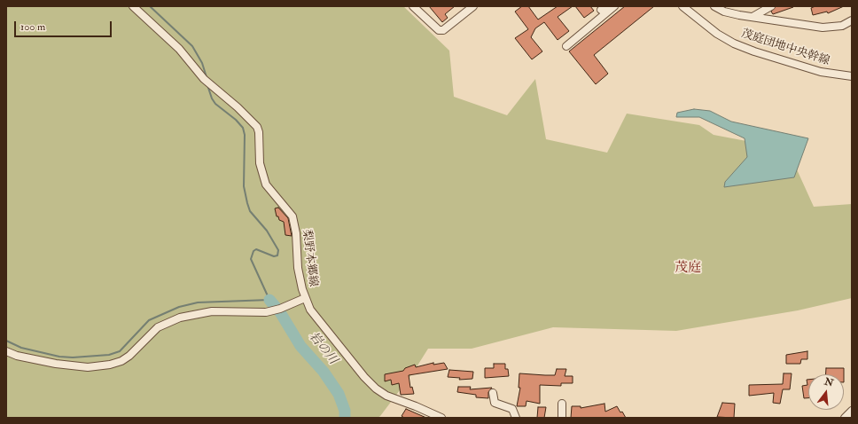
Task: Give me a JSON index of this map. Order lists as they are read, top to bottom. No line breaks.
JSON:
{"streets":{"street":["茂庭団地中央幹線","梨野本郷線"]},"districts":["茂庭"],"water":["岩の川"],"scale_bar":"100 m","north":"top"}
